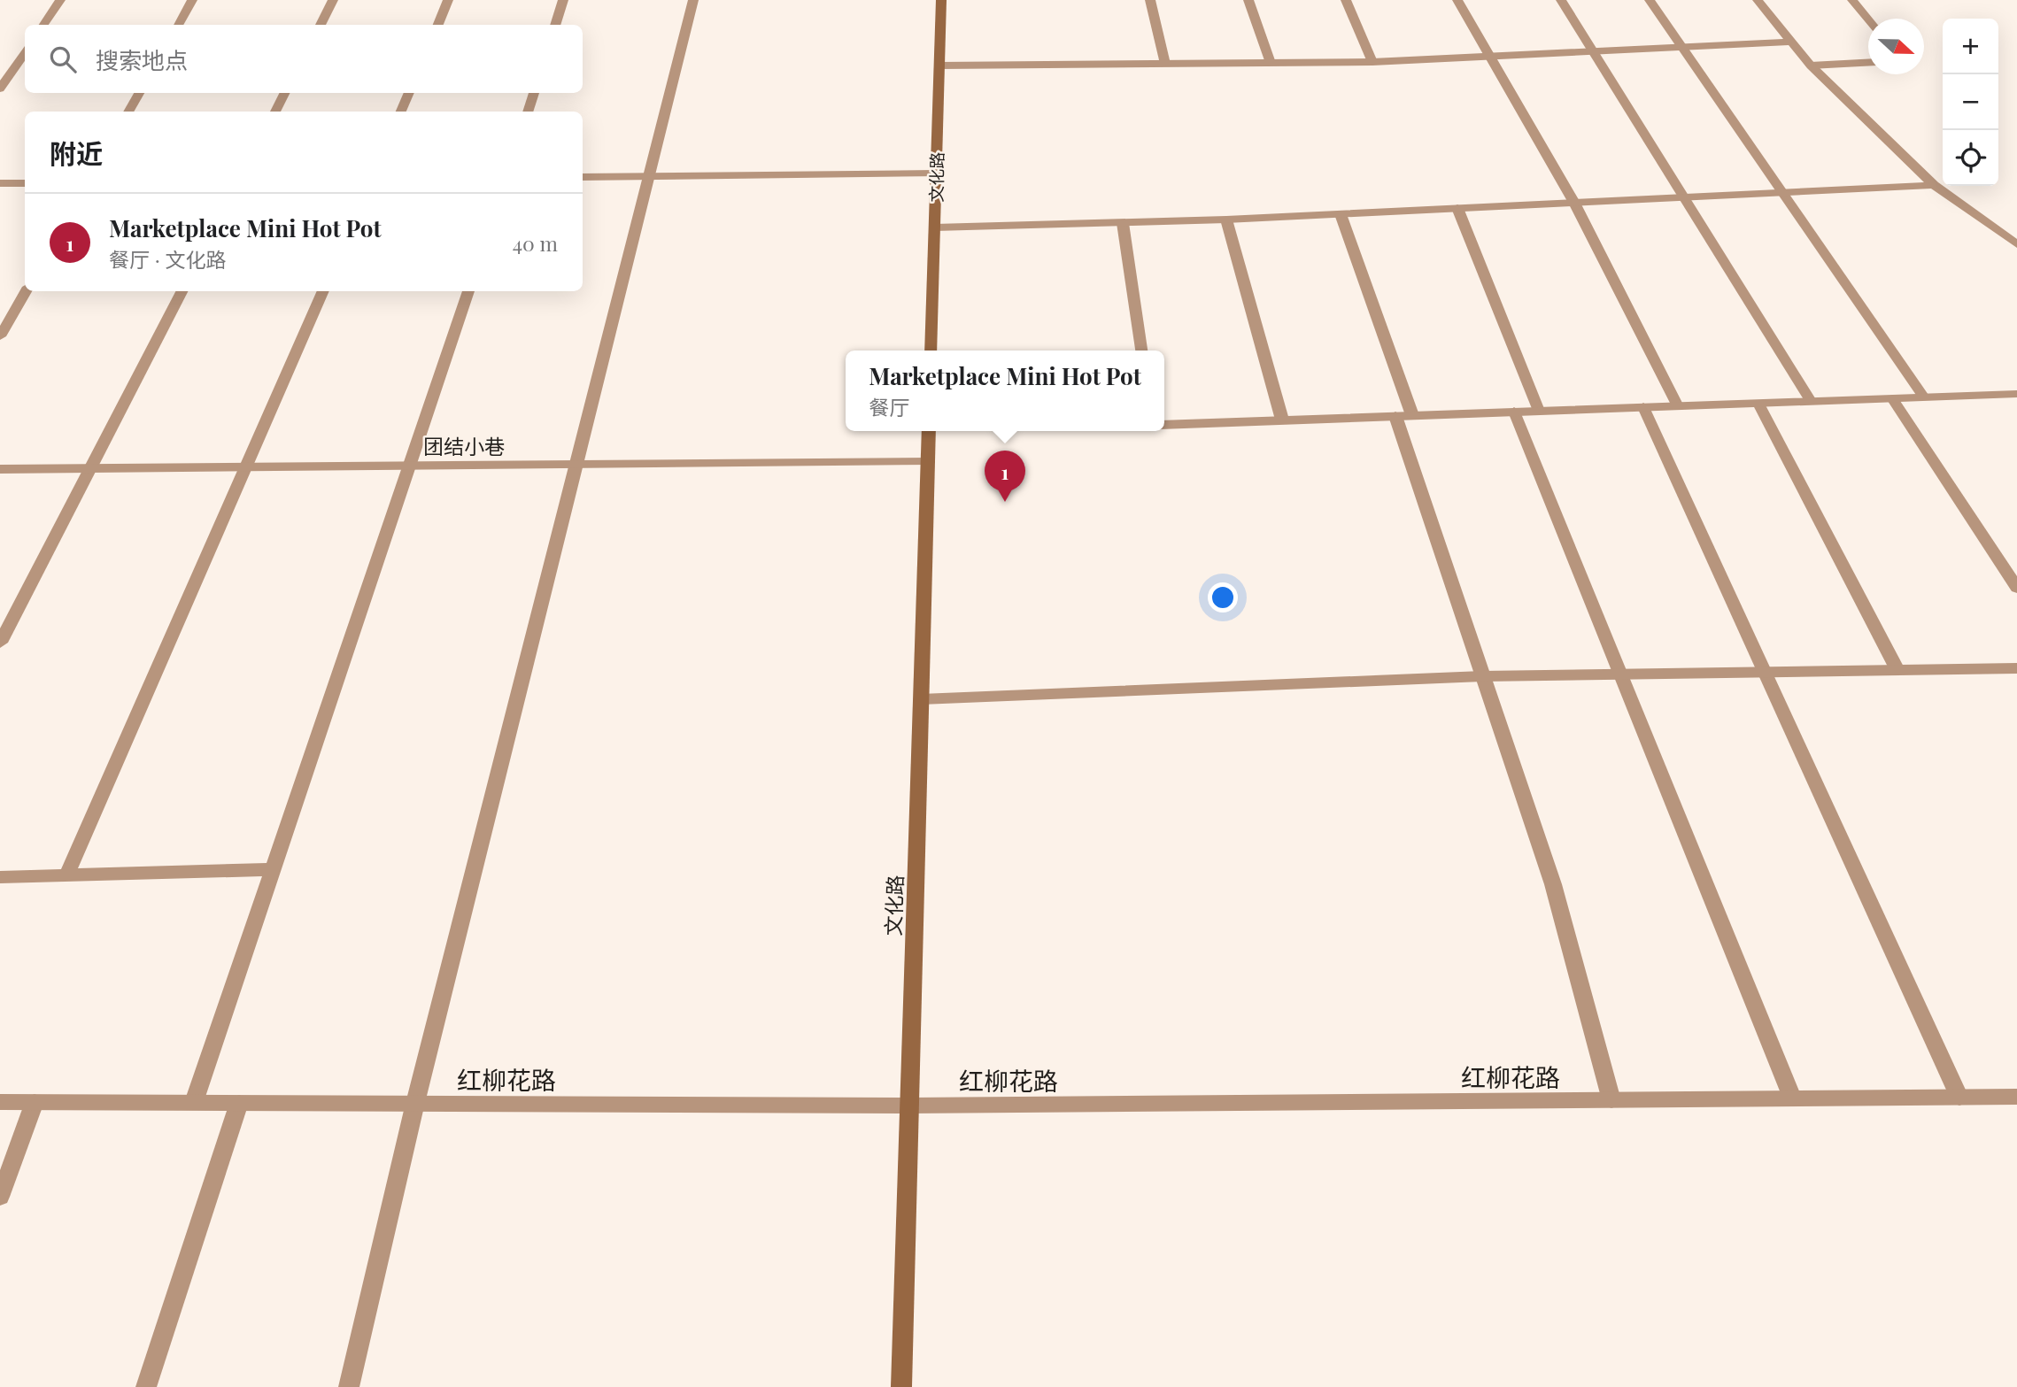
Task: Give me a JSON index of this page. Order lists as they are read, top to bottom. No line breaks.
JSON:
{"streets":{"main road":["文化路"],"street":["团结小巷","红柳花路"]},"crossings":[["文化路","团结小巷"],["文化路","红柳花路"]],"north":"right","page":{"map_buttons":["+","−"],"search":"搜索地点","heading":"附近","list":[{"mark":"1","name":"Marketplace Mini Hot Pot","note":"餐厅 · 文化路","value":"40 m"}],"popup":["Marketplace Mini Hot Pot","餐厅"],"pins":"1"}}
